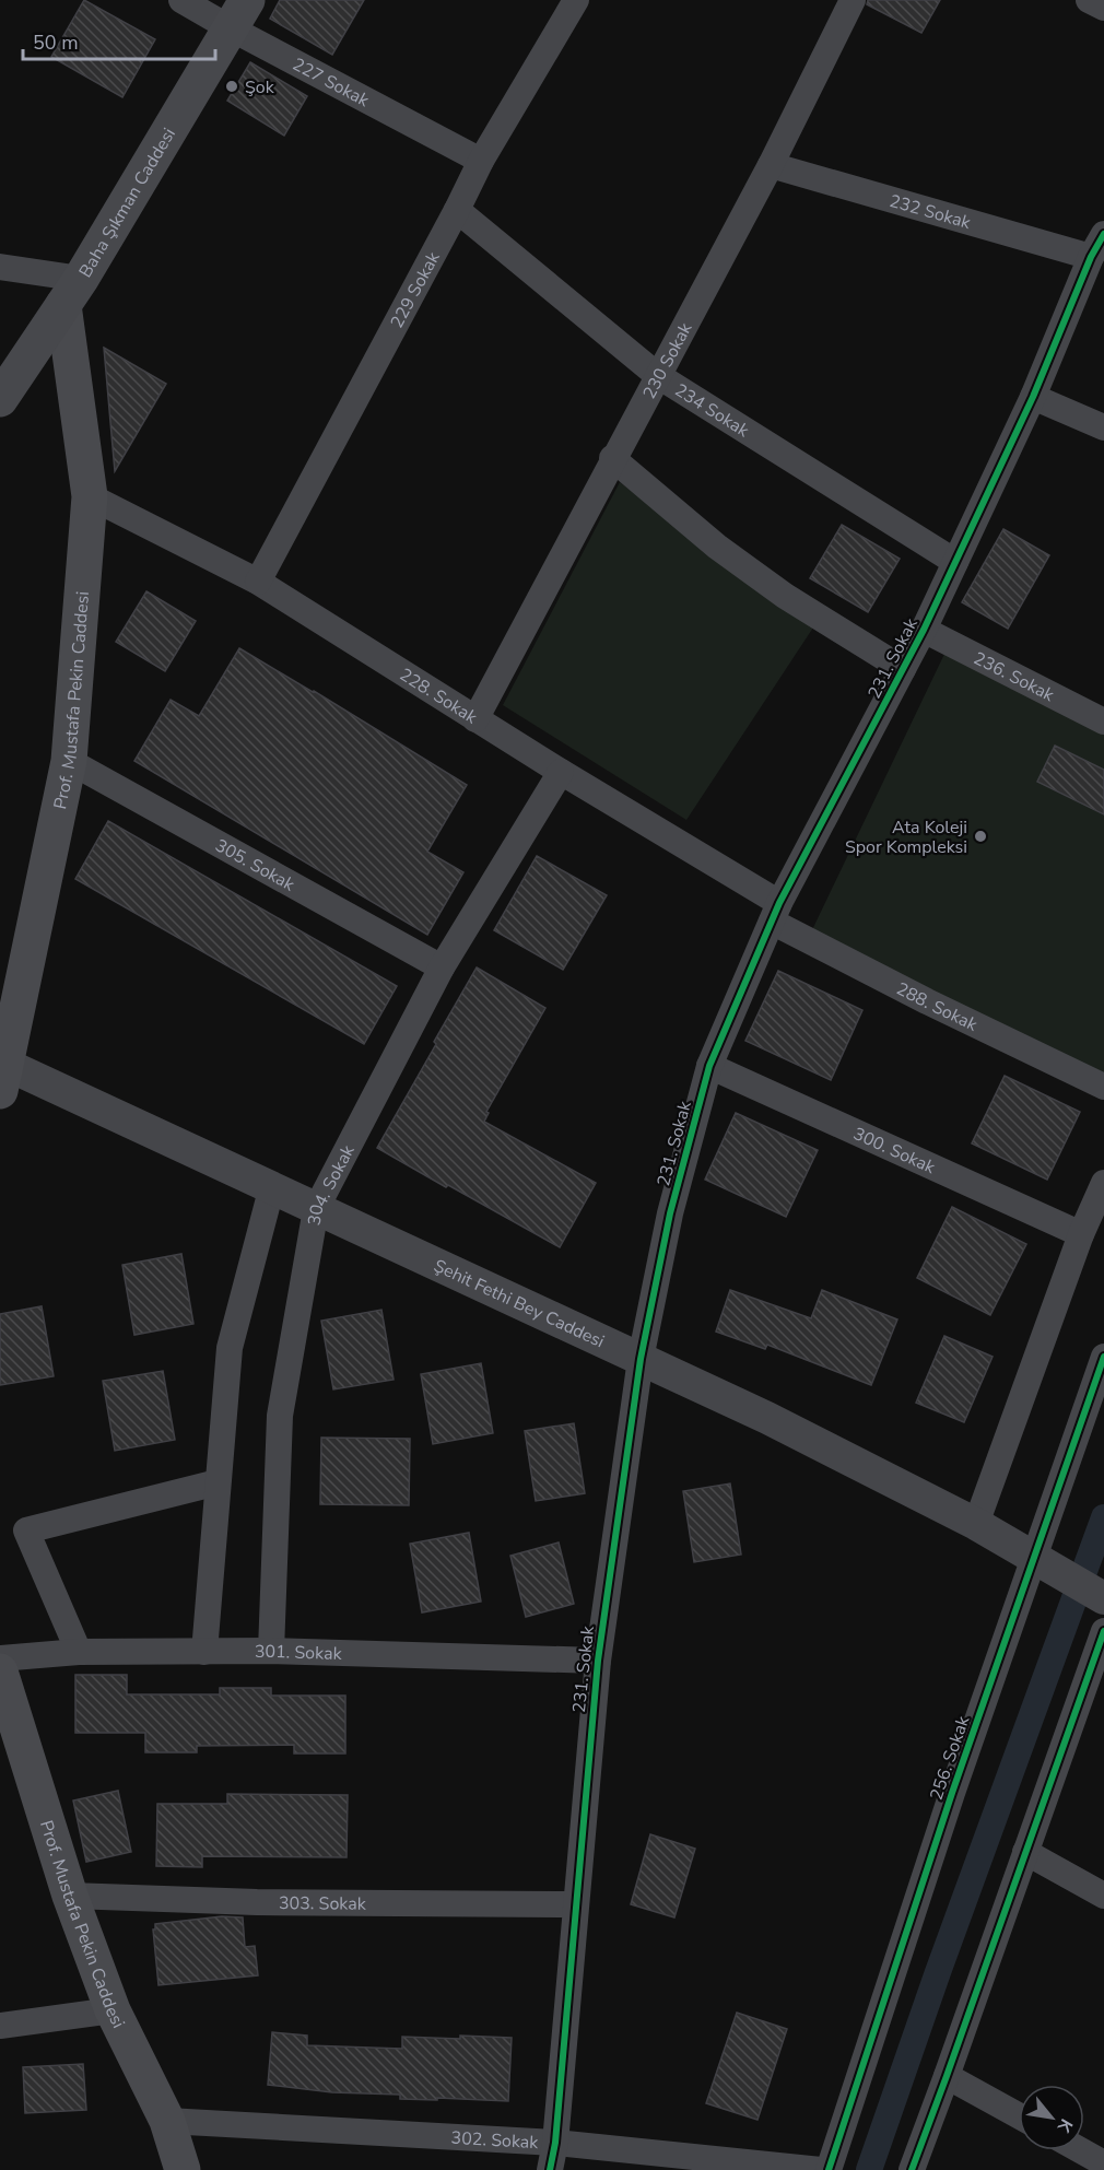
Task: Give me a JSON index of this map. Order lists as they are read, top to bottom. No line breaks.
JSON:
{"streets":{"main road":["Baha Şıkman Caddesi","Prof. Mustafa Pekin Caddesi"],"street":["227 Sokak","232 Sokak","229 Sokak","230 Sokak","234 Sokak","231. Sokak","236. Sokak","228. Sokak","305. Sokak","288. Sokak","300. Sokak","304. Sokak","Şehit Fethi Bey Caddesi","301. Sokak","256. Sokak","303. Sokak","302. Sokak"]},"crossings":[["227 Sokak","Baha Şıkman Caddesi"],["227 Sokak","229 Sokak"],["Baha Şıkman Caddesi","Prof. Mustafa Pekin Caddesi"],["232 Sokak","230 Sokak"],["232 Sokak","231. Sokak"],["229 Sokak","234 Sokak"],["229 Sokak","228. Sokak"],["230 Sokak","234 Sokak"],["230 Sokak","228. Sokak"],["234 Sokak","231. Sokak"],["231. Sokak","236. Sokak"],["231. Sokak","228. Sokak"],["231. Sokak","288. Sokak"],["231. Sokak","300. Sokak"],["231. Sokak","Şehit Fethi Bey Caddesi"],["231. Sokak","301. Sokak"],["231. Sokak","303. Sokak"],["231. Sokak","302. Sokak"],["228. Sokak","Prof. Mustafa Pekin Caddesi"],["228. Sokak","288. Sokak"],["228. Sokak","304. Sokak"],["Prof. Mustafa Pekin Caddesi","305. Sokak"],["Prof. Mustafa Pekin Caddesi","Şehit Fethi Bey Caddesi"],["Prof. Mustafa Pekin Caddesi","303. Sokak"],["Prof. Mustafa Pekin Caddesi","302. Sokak"],["305. Sokak","304. Sokak"],["304. Sokak","Şehit Fethi Bey Caddesi"],["304. Sokak","301. Sokak"],["Şehit Fethi Bey Caddesi","256. Sokak"]],"places":["Şok","Ata Koleji Spor Kompleksi"],"scale_bar":"50 m","north":"bottom right"}
